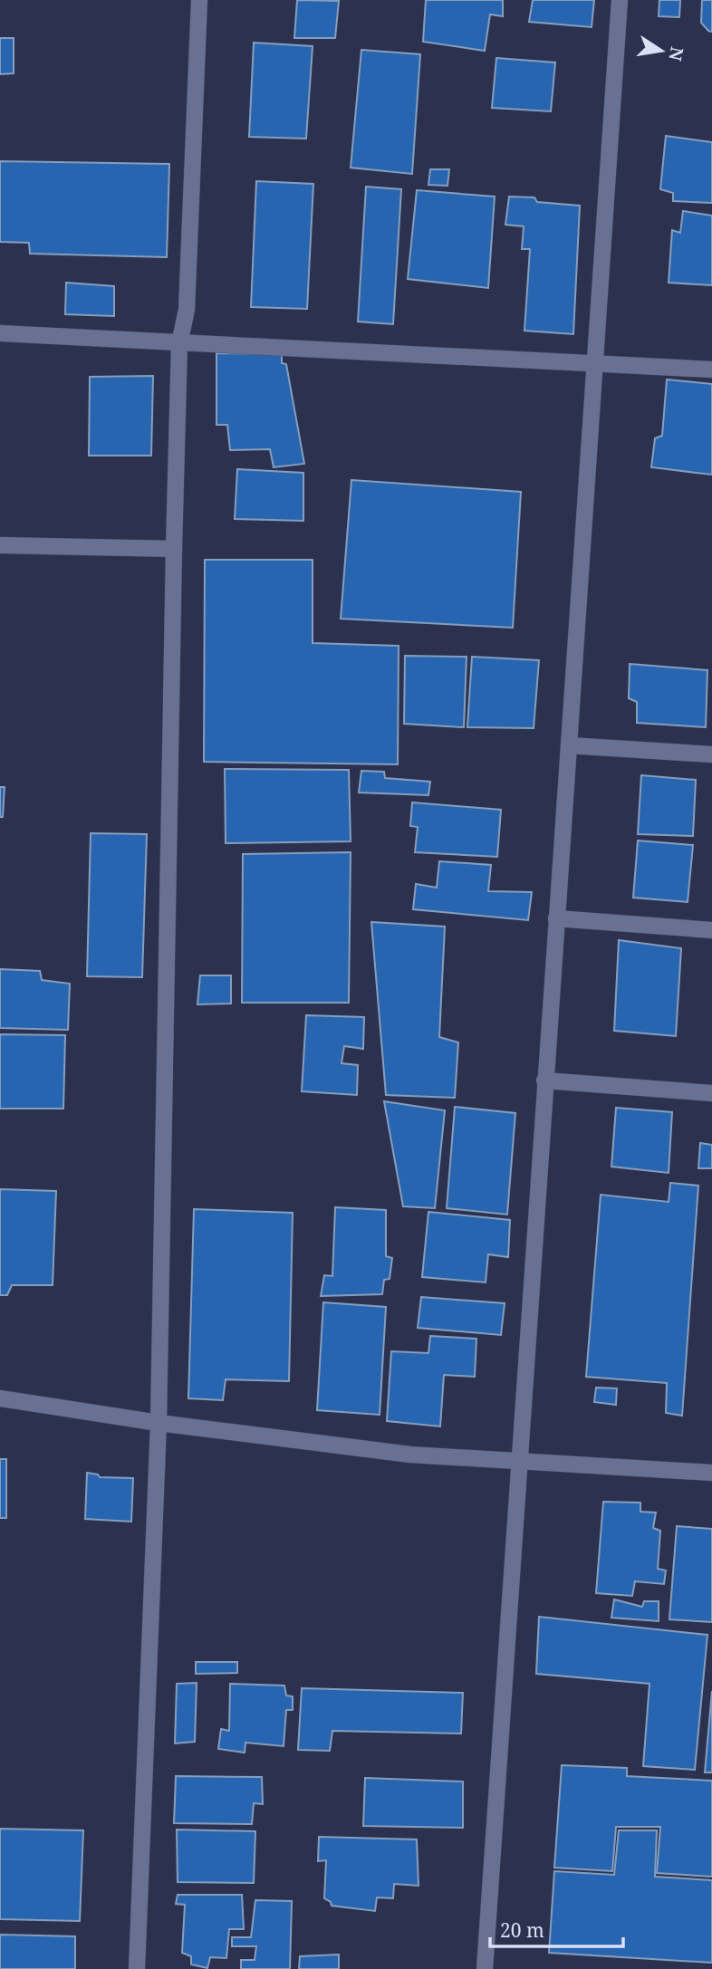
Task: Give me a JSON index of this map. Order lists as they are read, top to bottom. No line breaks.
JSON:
{"scale_bar":"20 m","north":"right"}
